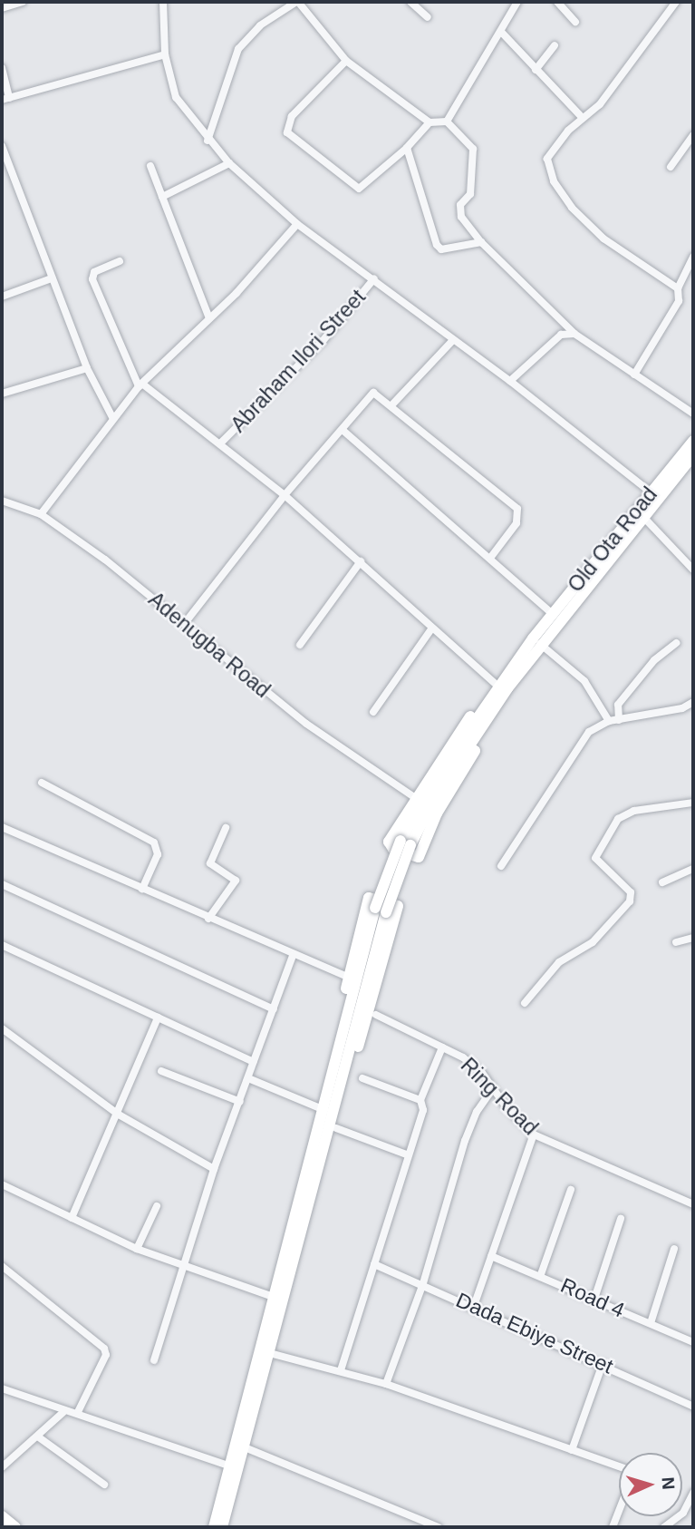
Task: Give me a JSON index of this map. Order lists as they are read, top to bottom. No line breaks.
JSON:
{"streets":{"street":["Abraham Ilori Street","Old Ota Road","Adenugba Road","Ring Road","Road 4","Dada Ebiye Street"]},"north":"right"}
